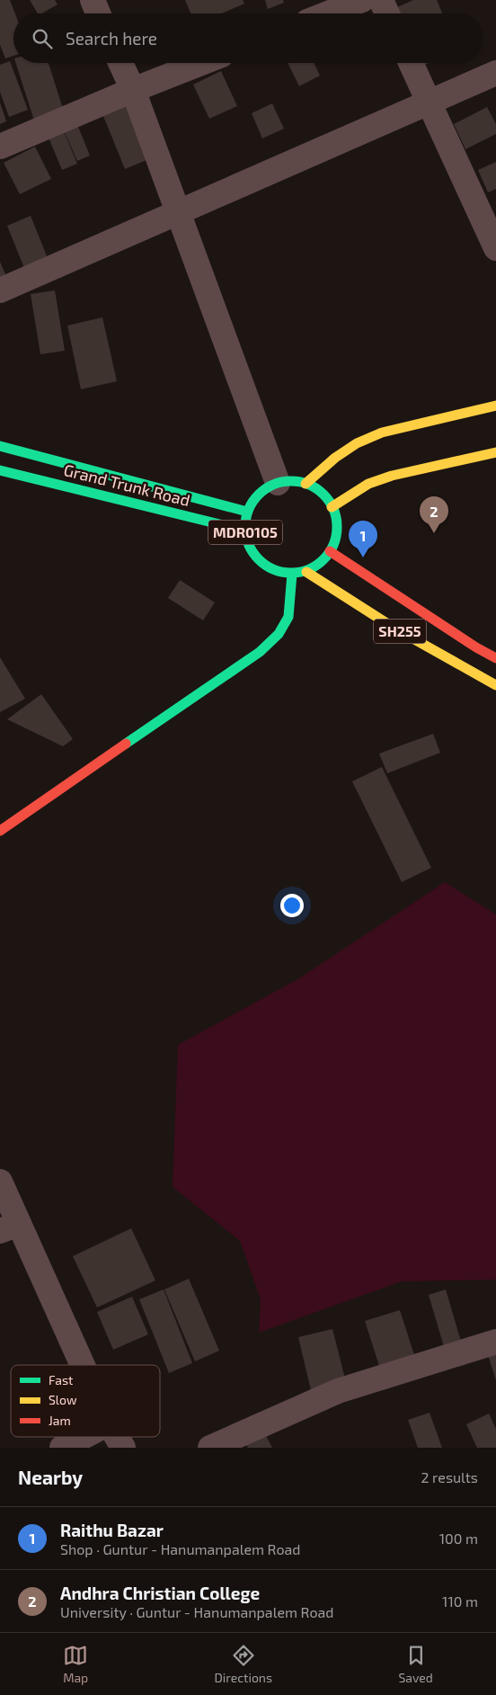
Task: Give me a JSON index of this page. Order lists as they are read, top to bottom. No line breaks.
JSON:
{"streets":{"main road":["Grand Trunk Road","MDR0105","SH255"]},"crossings":[["Grand Trunk Road","MDR0105"],["Grand Trunk Road","SH255"],["MDR0105","SH255"]],"legend":["Fast","Slow","Jam"],"page":{"search":"Search here","pins":["2","1"],"heading":["Nearby","2 results"],"list":[{"mark":"1","name":"Raithu Bazar","note":"Shop · Guntur - Hanumanpalem Road","value":"100 m"},{"mark":"2","name":"Andhra Christian College","note":"University · Guntur - Hanumanpalem Road","value":"110 m"}],"nav":["Map","Directions","Saved"]}}
